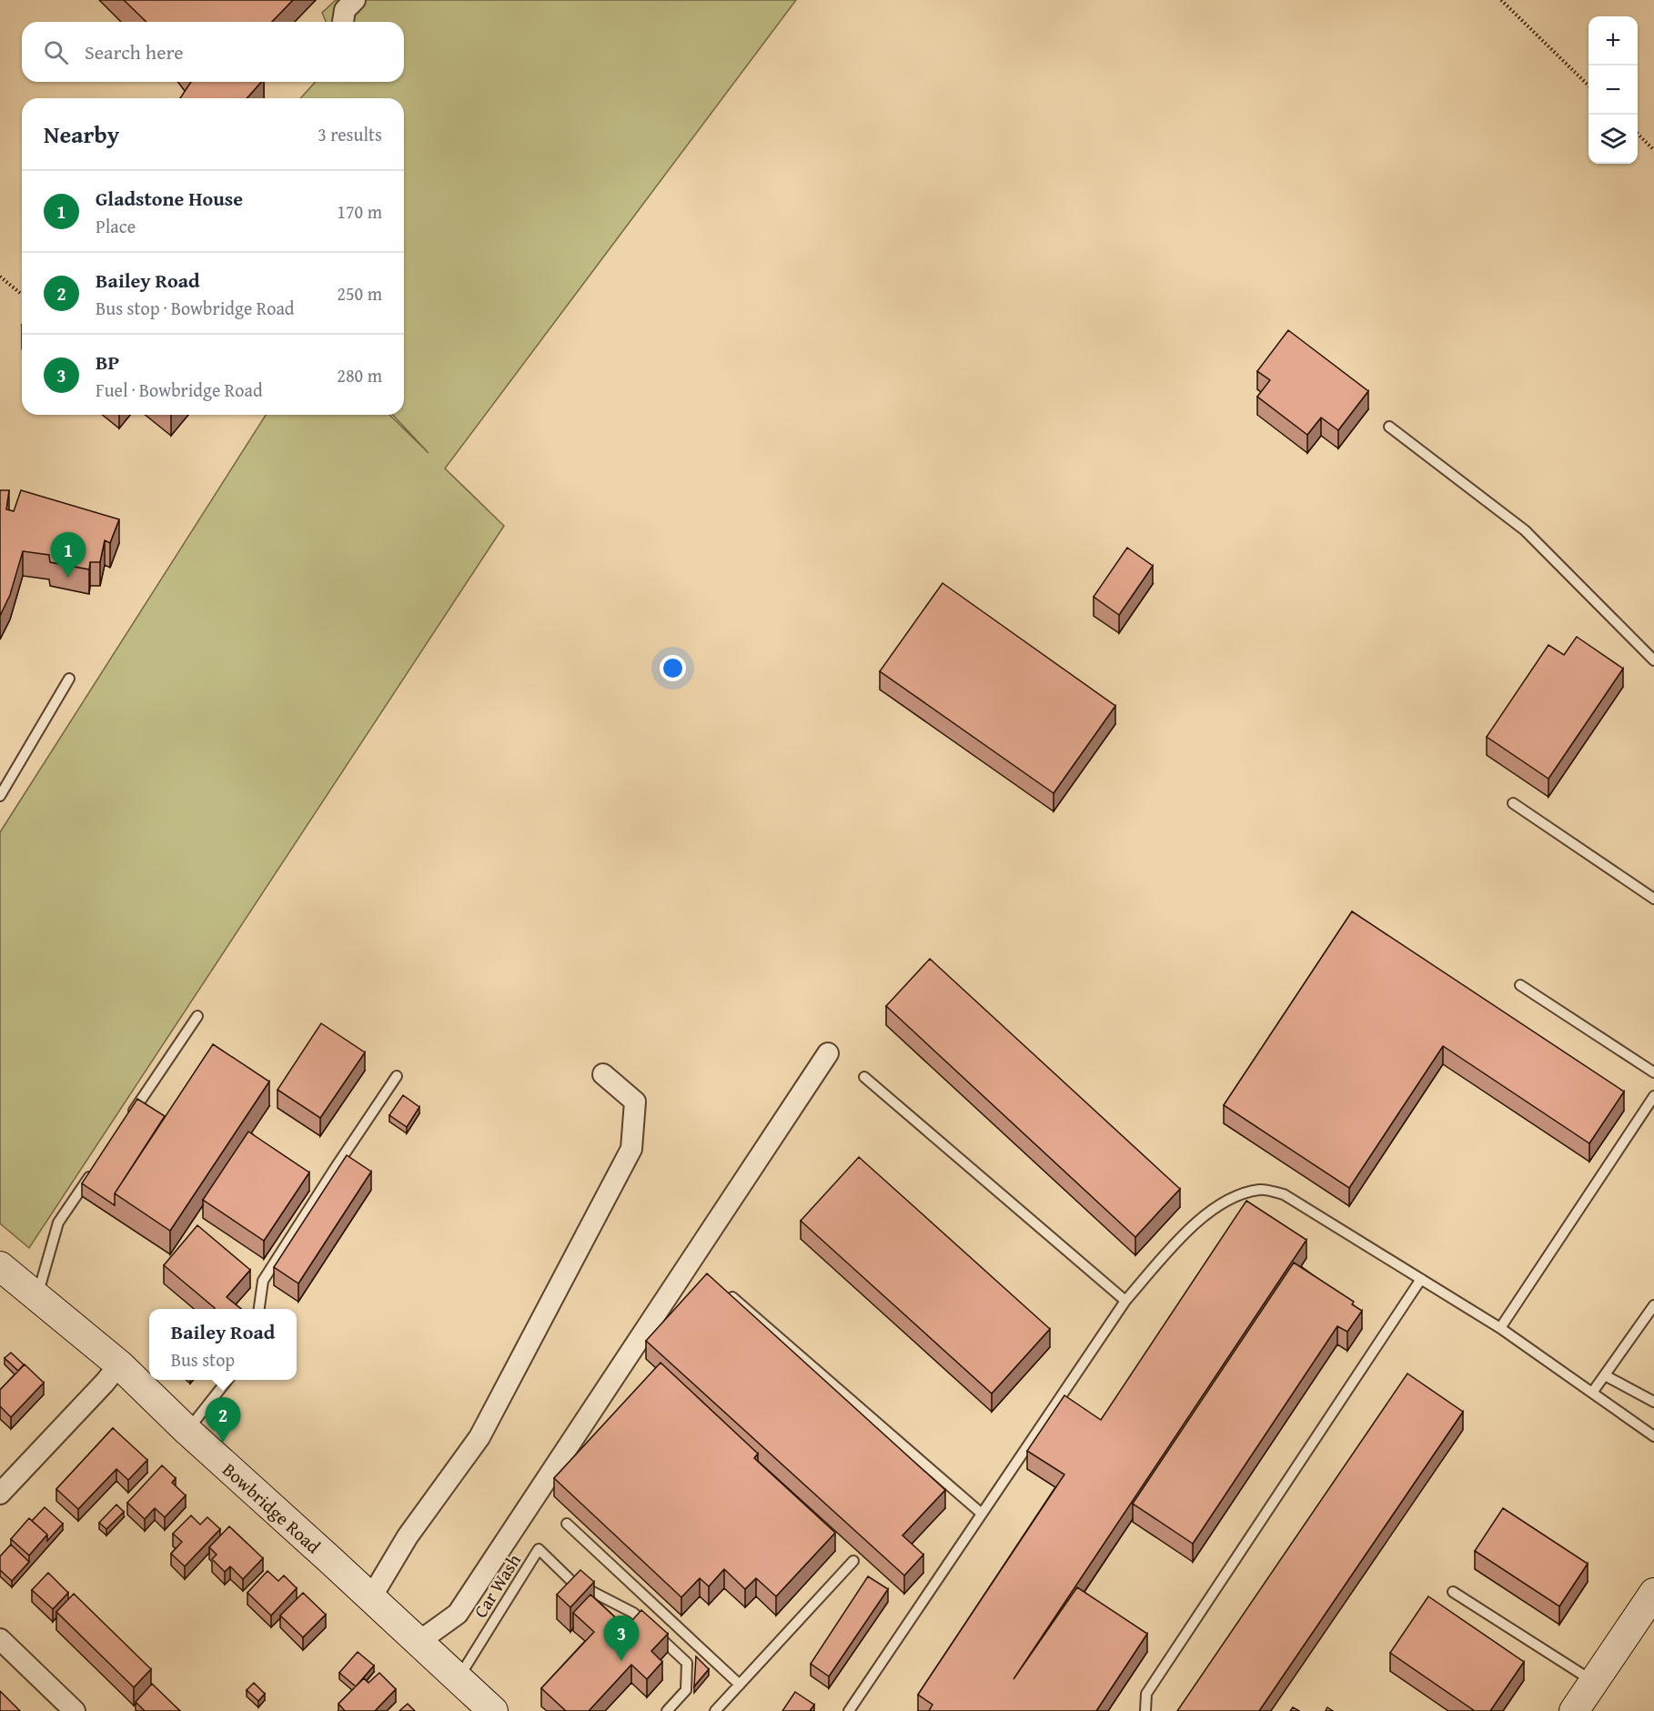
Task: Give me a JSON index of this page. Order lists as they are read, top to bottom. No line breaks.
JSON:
{"streets":{"street":["Bowbridge Road"],"lane":["Car Wash"]},"crossings":[["Bowbridge Road","Car Wash"]],"page":{"map_buttons":["+","−"],"search":"Search here","heading":["Nearby","3 results"],"list":[{"mark":"1","name":"Gladstone House","note":"Place","value":"170 m"},{"mark":"2","name":"Bailey Road","note":"Bus stop · Bowbridge Road","value":"250 m"},{"mark":"3","name":"BP","note":"Fuel · Bowbridge Road","value":"280 m"}],"pins":["1","2","3"],"popup":["Bailey Road","Bus stop"]}}
